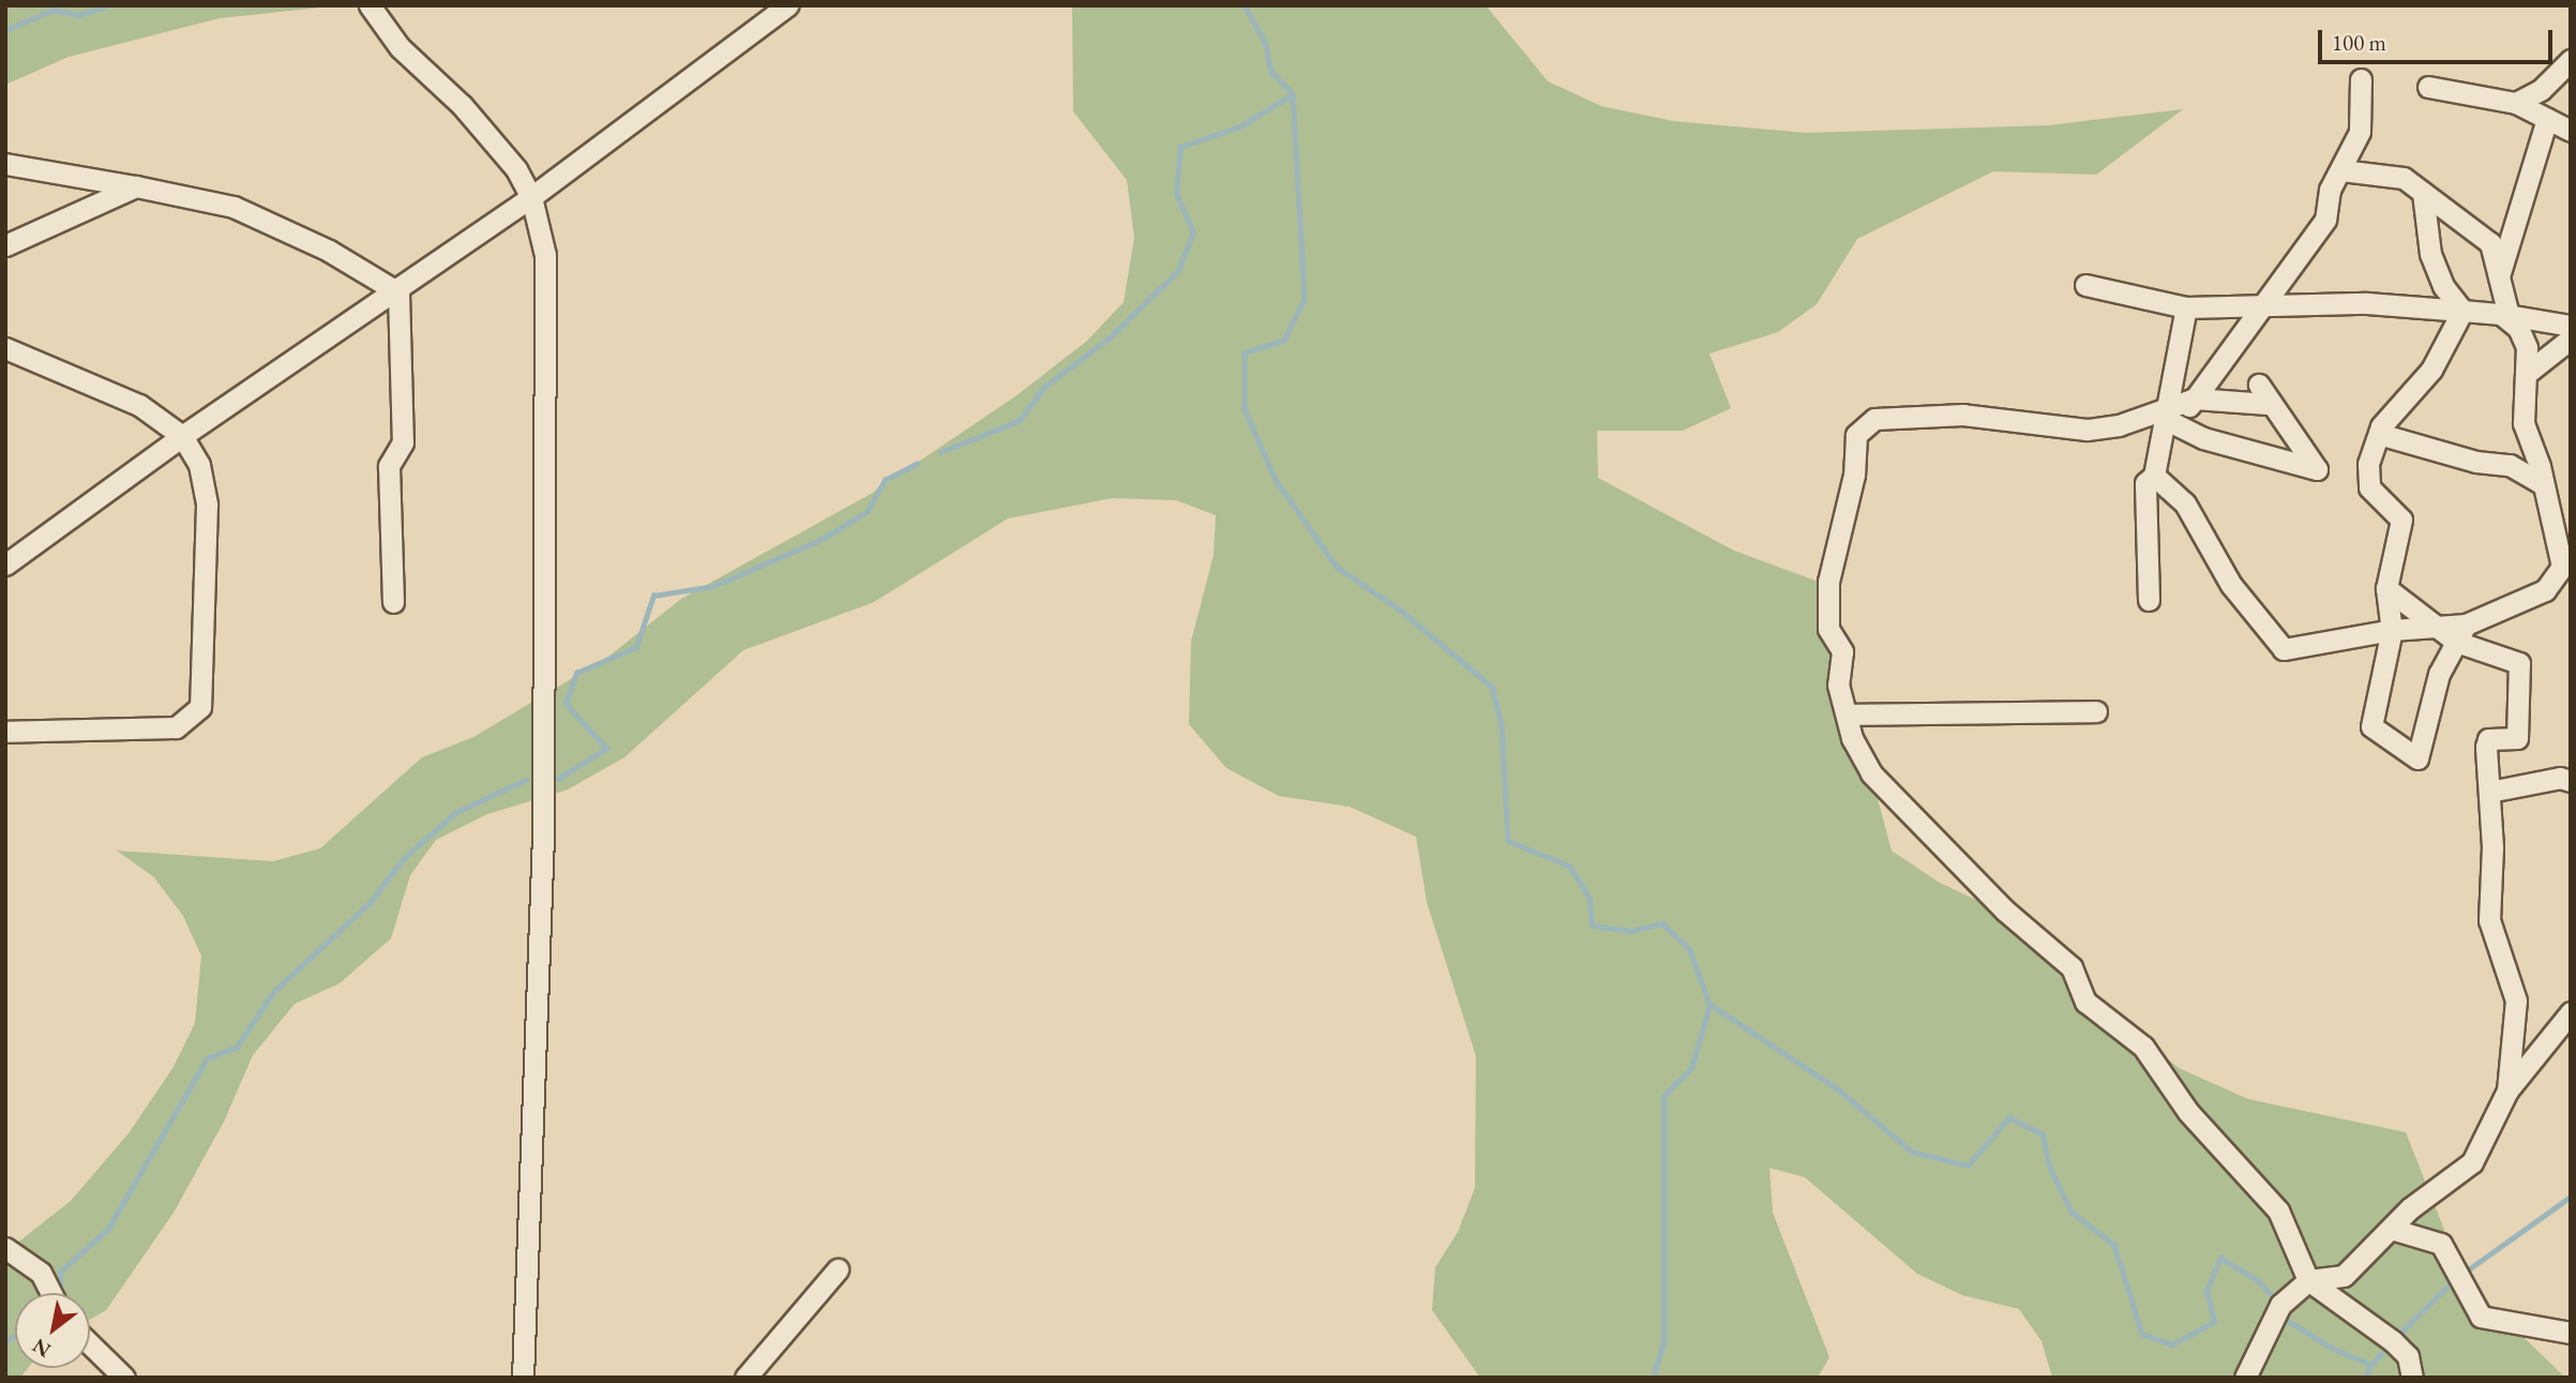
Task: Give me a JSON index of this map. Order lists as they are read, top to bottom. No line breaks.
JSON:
{"scale_bar":"100 m","north":"bottom left"}
